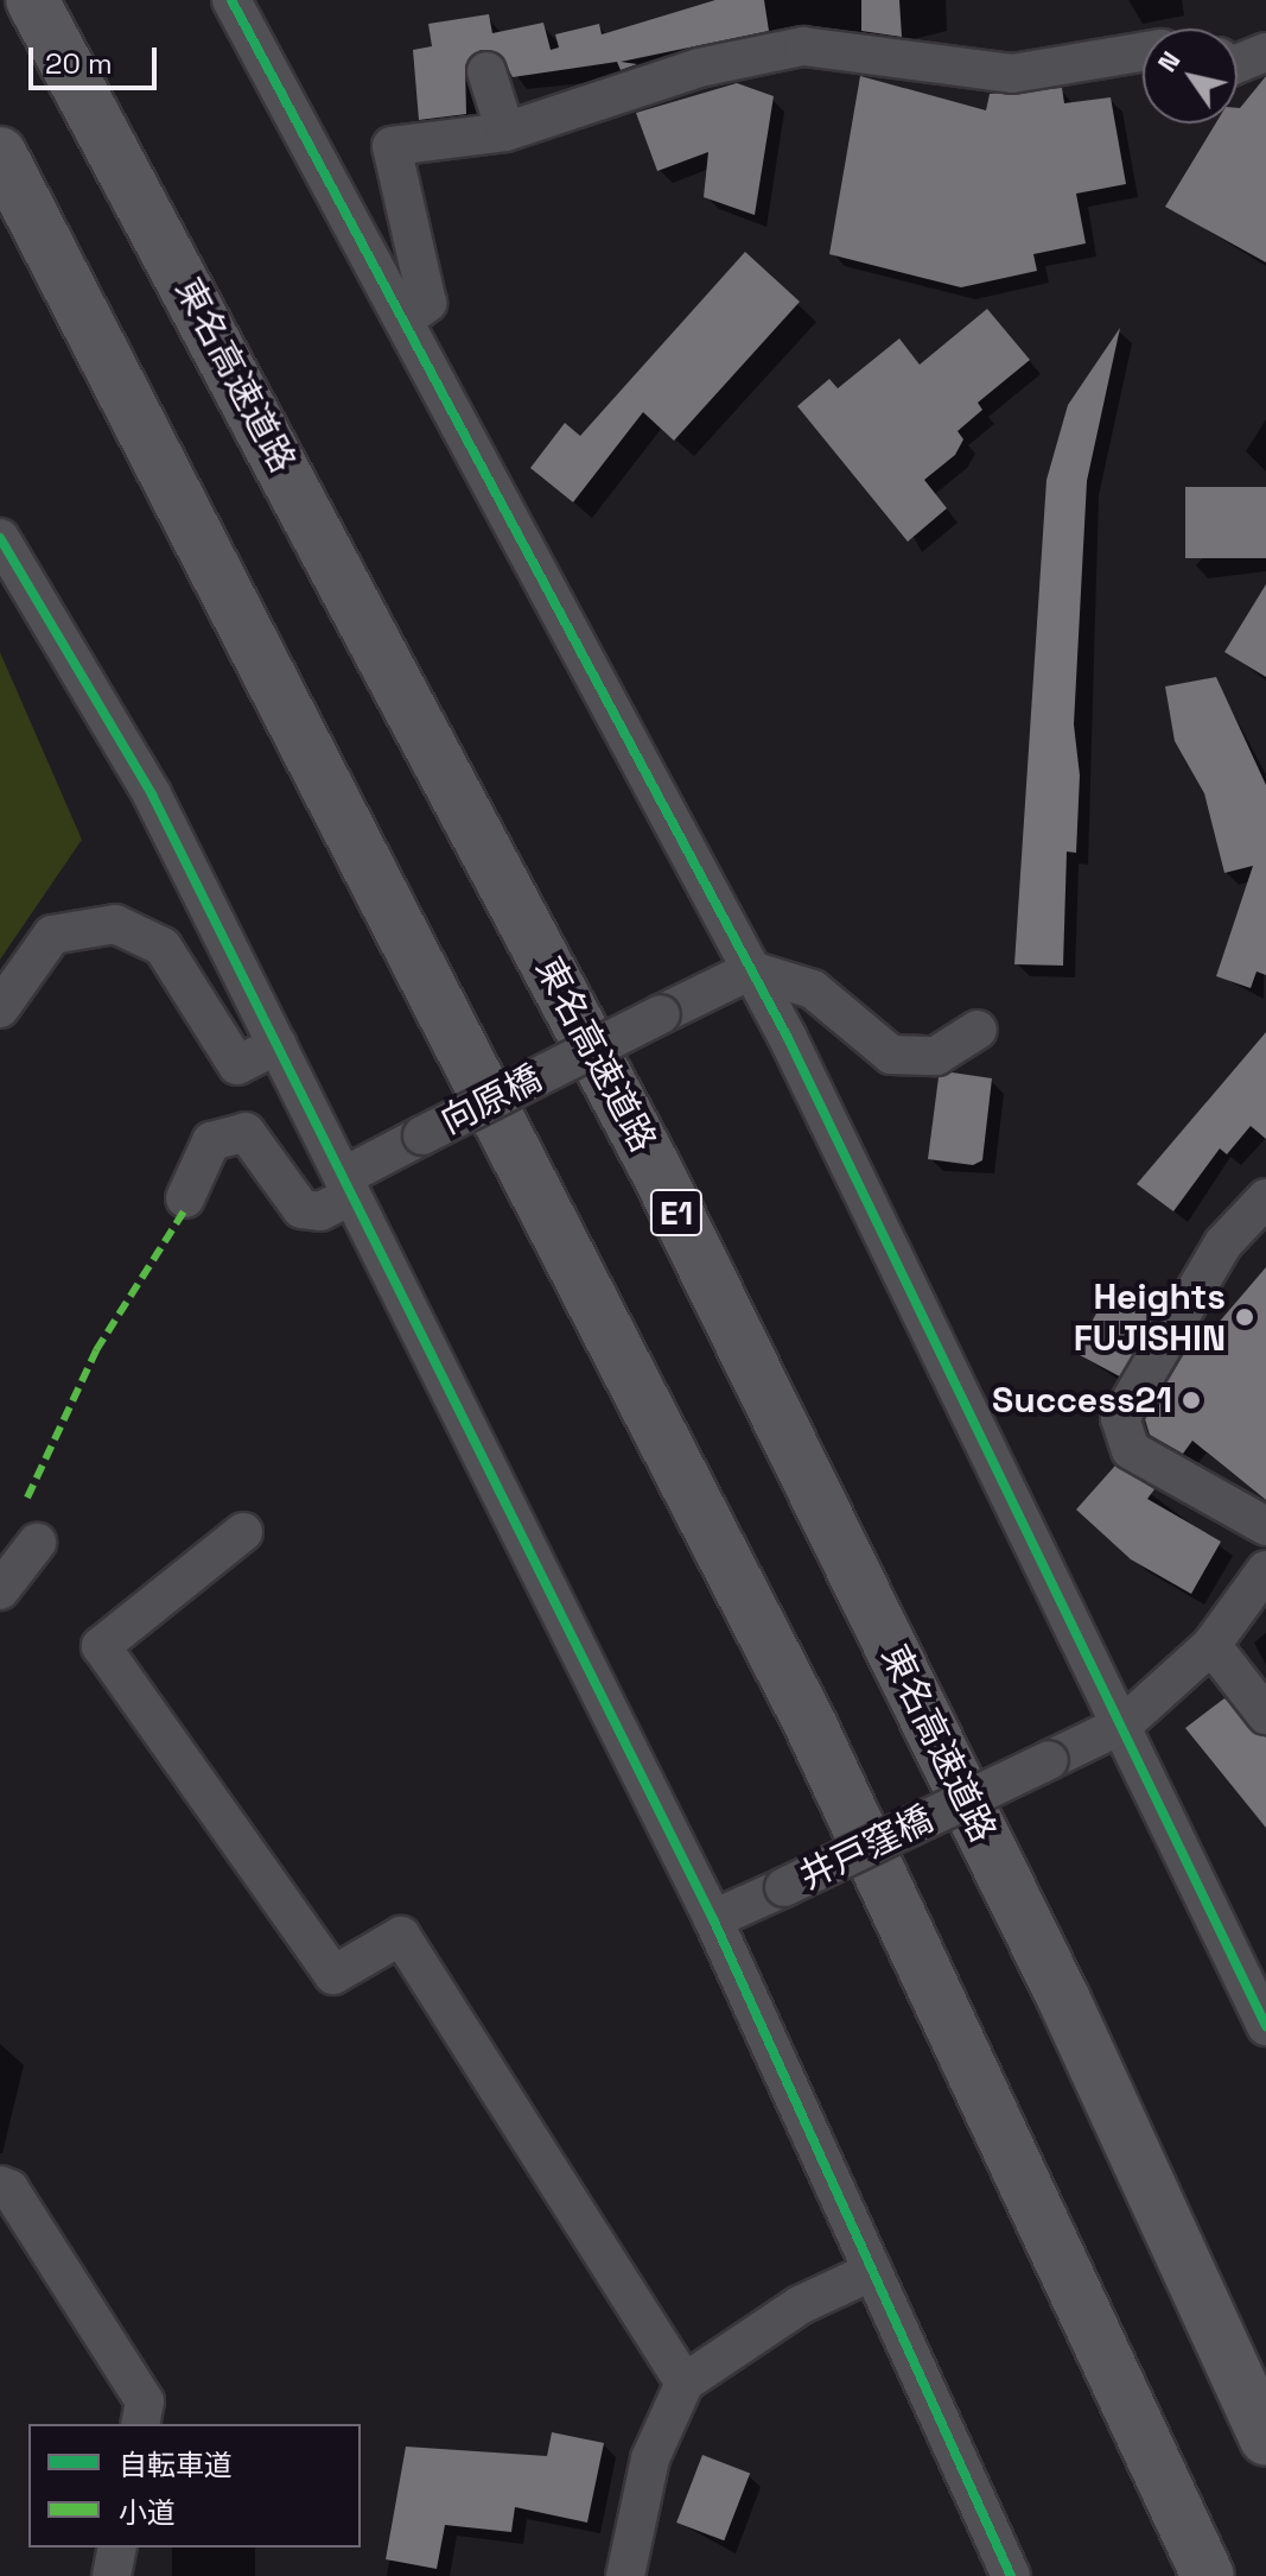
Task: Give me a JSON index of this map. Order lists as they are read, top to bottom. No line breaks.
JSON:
{"streets":{"highway":["東名高速道路","E1"],"street":["向原橋","井戸窪橋"]},"places":["Heights FUJISHIN","Success21"],"legend":["自転車道","小道"],"scale_bar":"20 m","north":"top left"}
